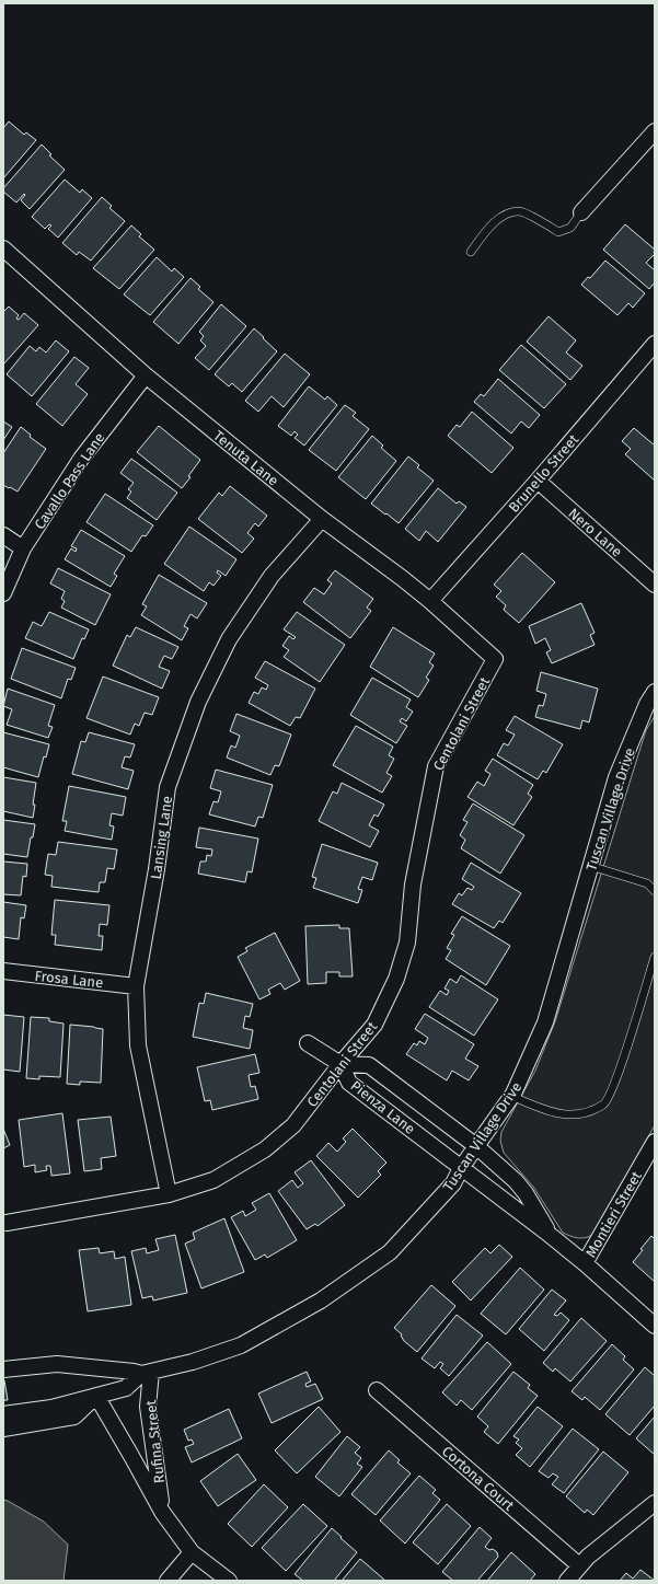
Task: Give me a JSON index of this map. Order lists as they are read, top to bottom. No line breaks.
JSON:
{"streets":{"street":["Tenuta Lane","Brunello Street","Cavallo Pass Lane","Nero Lane","Centolani Street","Tuscan Village Drive","Lansing Lane","Frosa Lane","Pienza Lane","Montieri Street","Rufina Street","Cortona Court"]},"crossings":[["Tenuta Lane","Brunello Street"],["Tenuta Lane","Cavallo Pass Lane"],["Tenuta Lane","Centolani Street"],["Tenuta Lane","Lansing Lane"],["Brunello Street","Nero Lane"],["Centolani Street","Lansing Lane"],["Centolani Street","Pienza Lane"],["Tuscan Village Drive","Pienza Lane"],["Tuscan Village Drive","Rufina Street"],["Lansing Lane","Frosa Lane"],["Pienza Lane","Montieri Street"]]}
